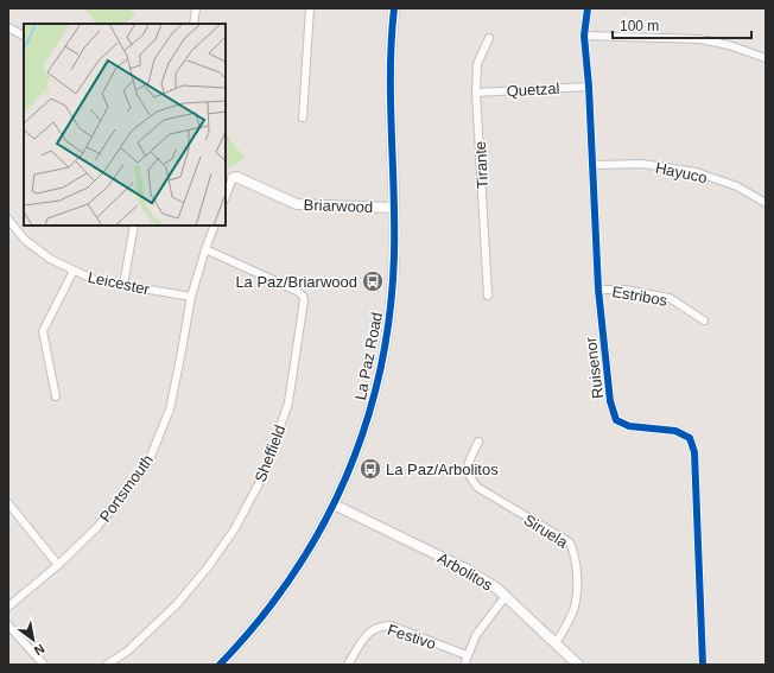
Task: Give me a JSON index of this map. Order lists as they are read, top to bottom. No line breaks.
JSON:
{"streets":{"main road":["La Paz Road"],"street":["Quetzal","Tirante","Hayuco","Briarwood","Leicester","Estribos","Ruisenor","Sheffield","Portsmouth","Siruela","Arbolitos","Festivo"]},"crossings":[["Quetzal","Tirante"],["Quetzal","Ruisenor"],["Hayuco","Ruisenor"],["Briarwood","La Paz Road"],["Leicester","Portsmouth"],["Estribos","Ruisenor"],["La Paz Road","Arbolitos"],["Sheffield","Portsmouth"],["Siruela","Arbolitos"]],"places":{"bus stop":["La Paz/Briarwood","La Paz/Arbolitos"]},"scale_bar":"100 m","north":"bottom right"}
